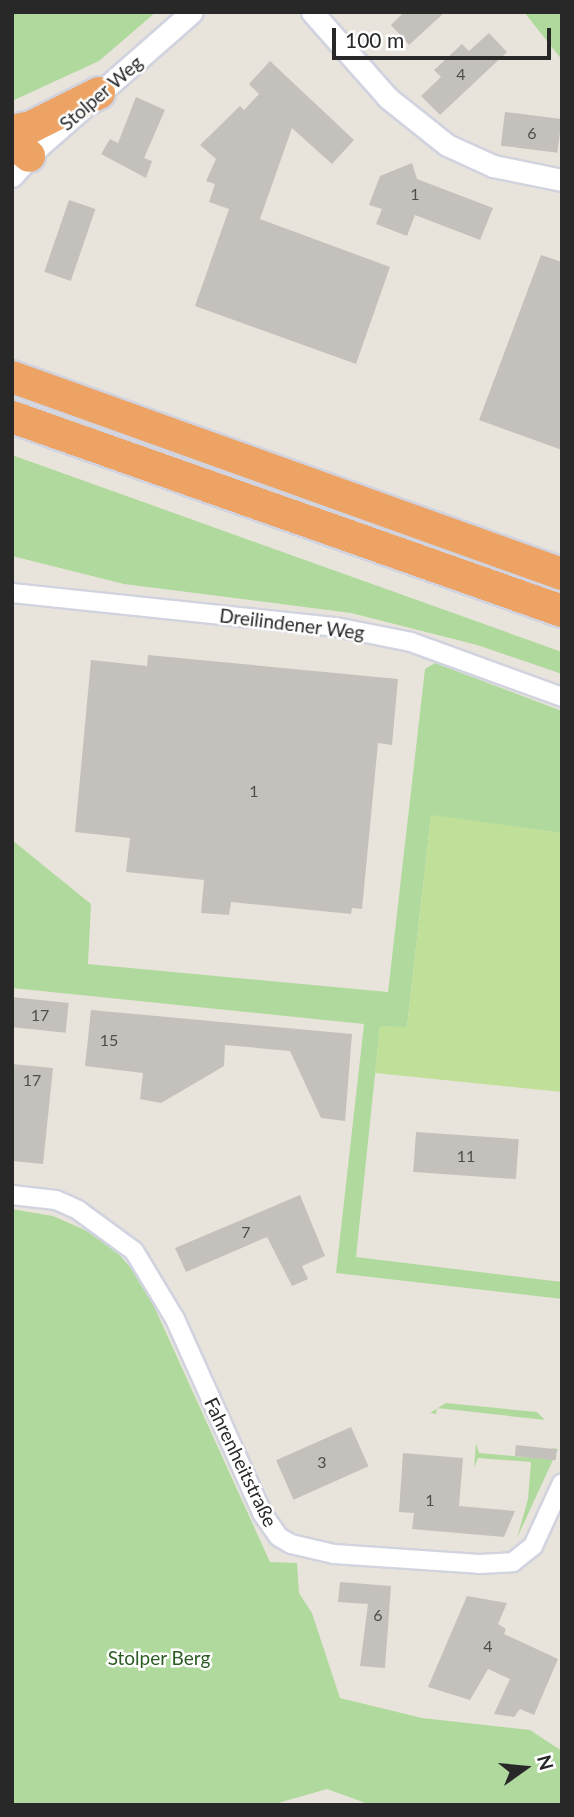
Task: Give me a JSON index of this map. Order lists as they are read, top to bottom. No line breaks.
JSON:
{"streets":{"street":["Stolper Weg","Dreilindener Weg","Fahrenheitstraße"]},"parks":["Stolper Berg"],"house_numbers":["4","6","1","1","17","15","17","11","7","3","1","6","4"],"scale_bar":"100 m","north":"right"}
